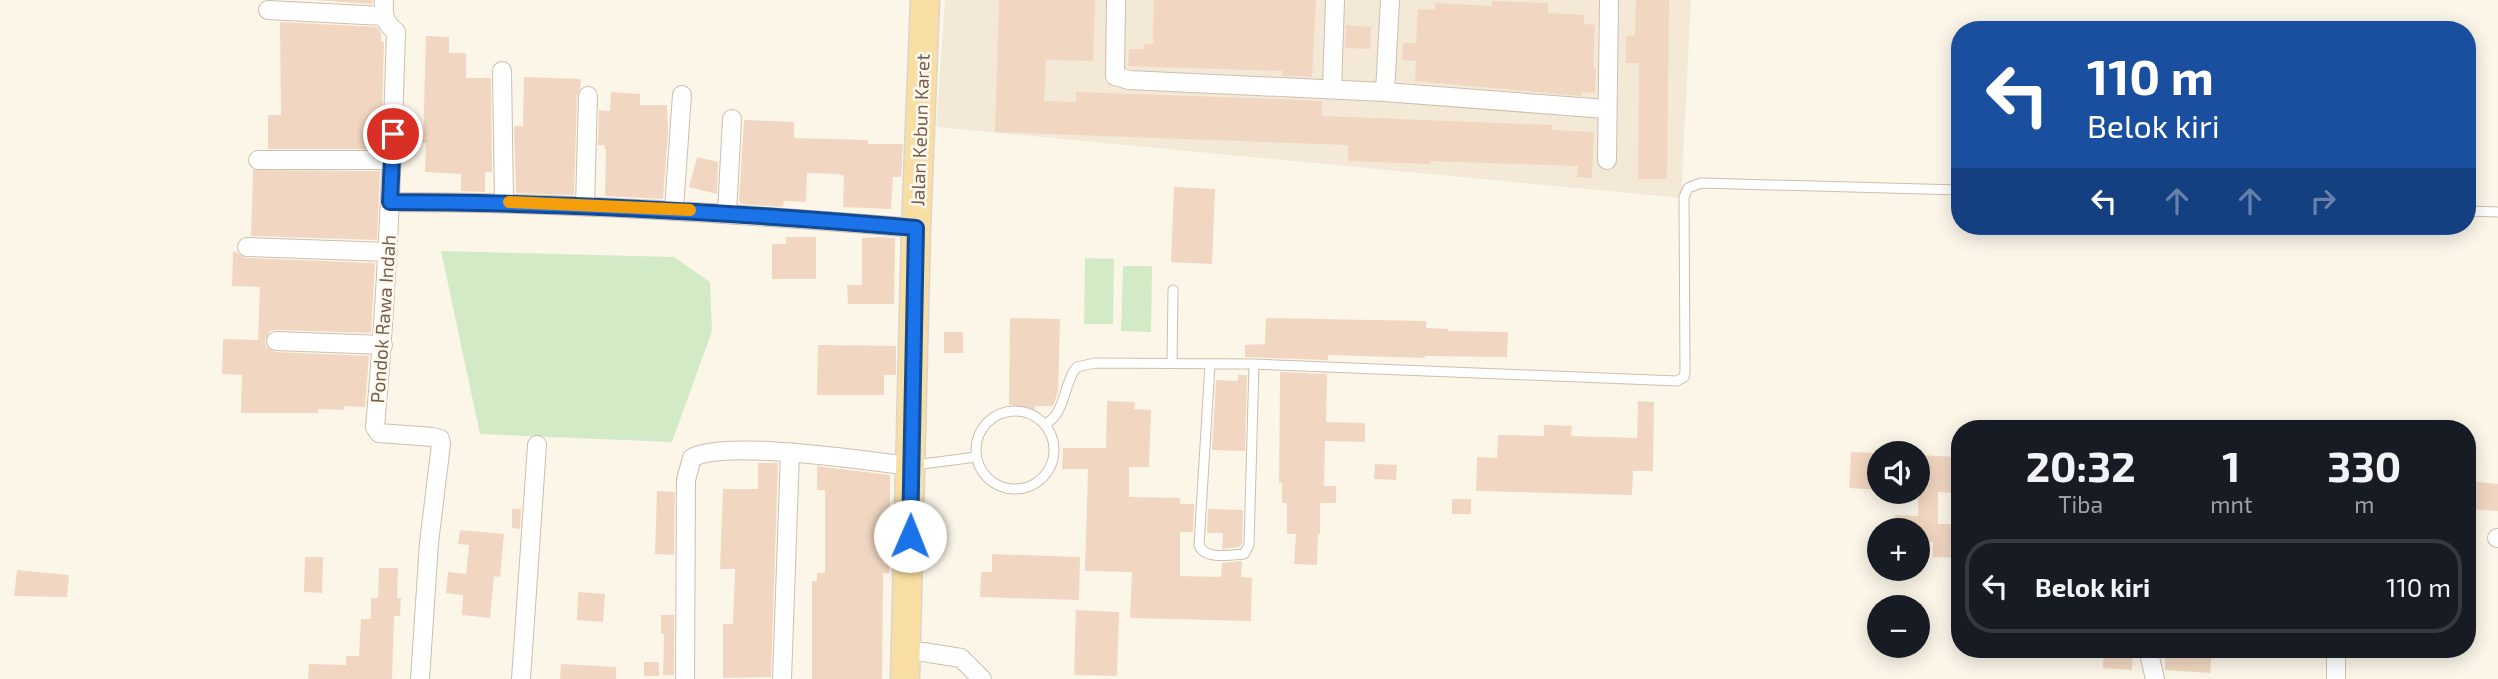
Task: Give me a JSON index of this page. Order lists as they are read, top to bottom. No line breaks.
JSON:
{"streets":{"main road":["Jalan Kebun Karet"],"street":["Pondok Rawa Indah"]},"page":{"turn":["110 m","Belok kiri"],"eta":["20:32","Tiba","1","mnt","330","m"],"map_buttons":["+","−"],"list":[{"name":"Belok kiri","value":"110 m"}]}}
